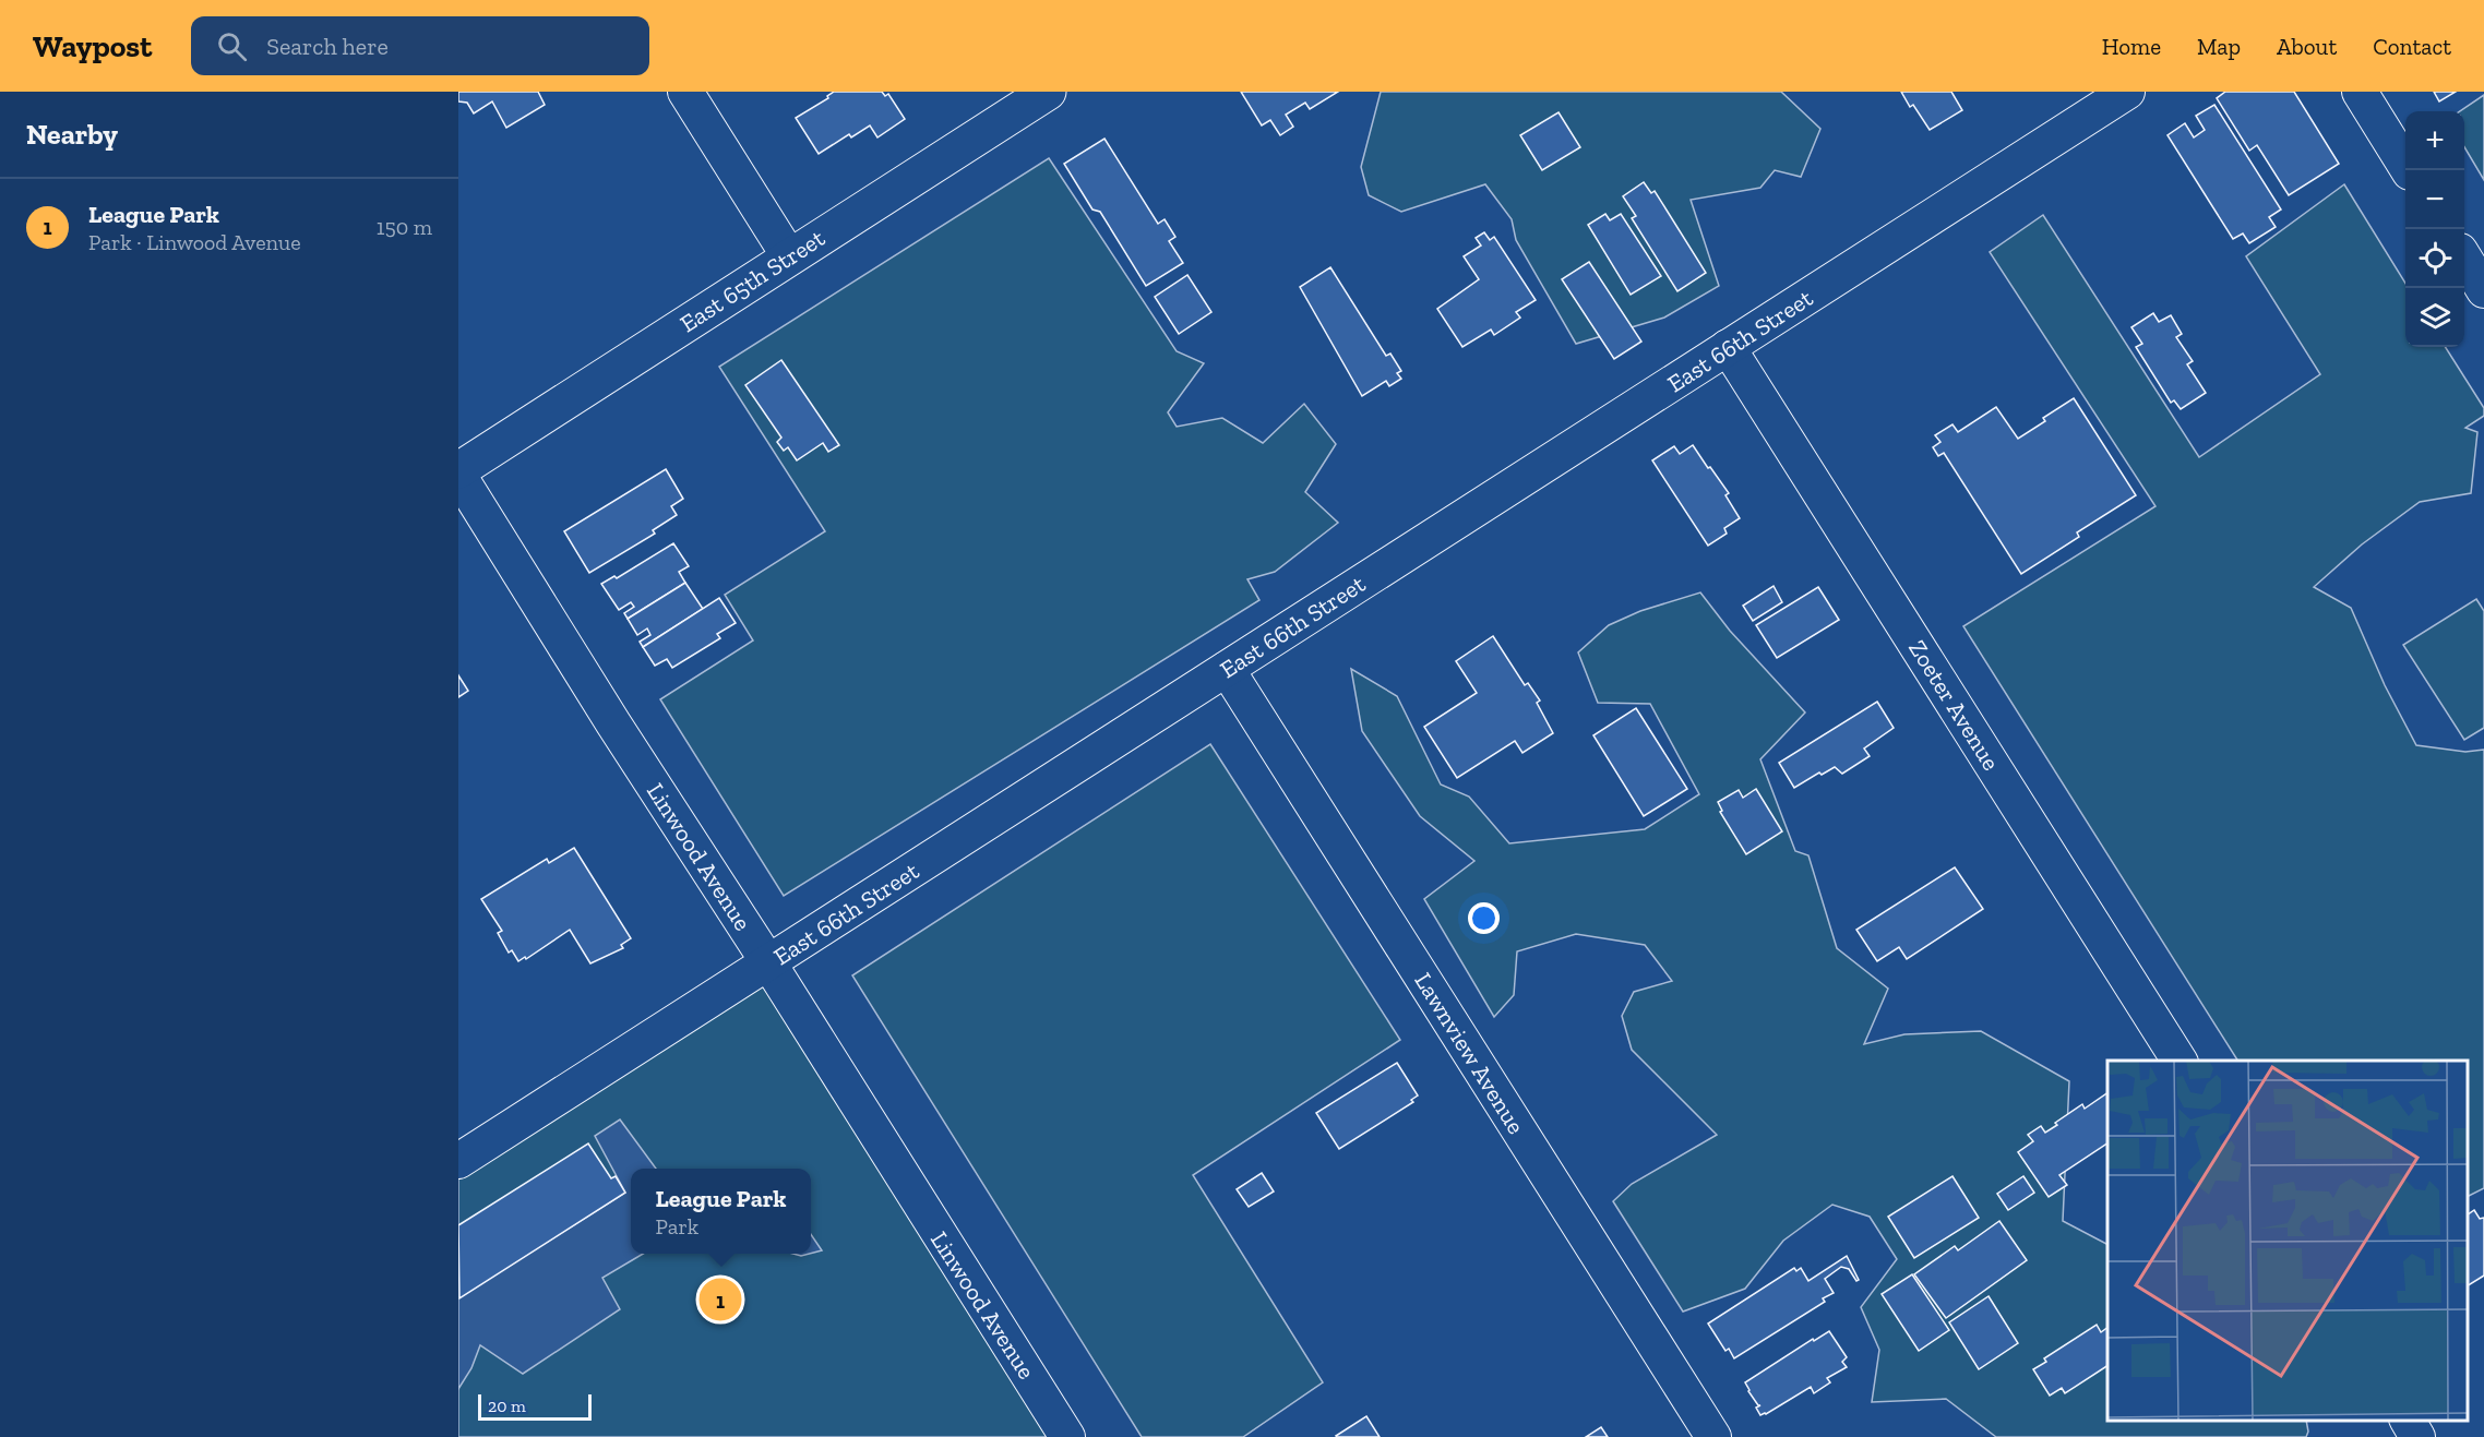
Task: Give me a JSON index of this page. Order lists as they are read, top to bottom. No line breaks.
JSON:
{"streets":{"street":["East 65th Street","East 66th Street","Zoeter Avenue","Linwood Avenue","Lawnview Avenue"]},"crossings":[["East 65th Street","Linwood Avenue"],["East 66th Street","Zoeter Avenue"],["East 66th Street","Linwood Avenue"],["East 66th Street","Lawnview Avenue"]],"scale_bar":"20 m","page":{"header":"Waypost","search":"Search here","nav":["Home","Map","About","Contact"],"heading":"Nearby","map_buttons":["+","−"],"list":[{"mark":"1","name":"League Park","note":"Park · Linwood Avenue","value":"150 m"}],"popup":["League Park","Park"],"pins":"1","scale":"20 m"}}
